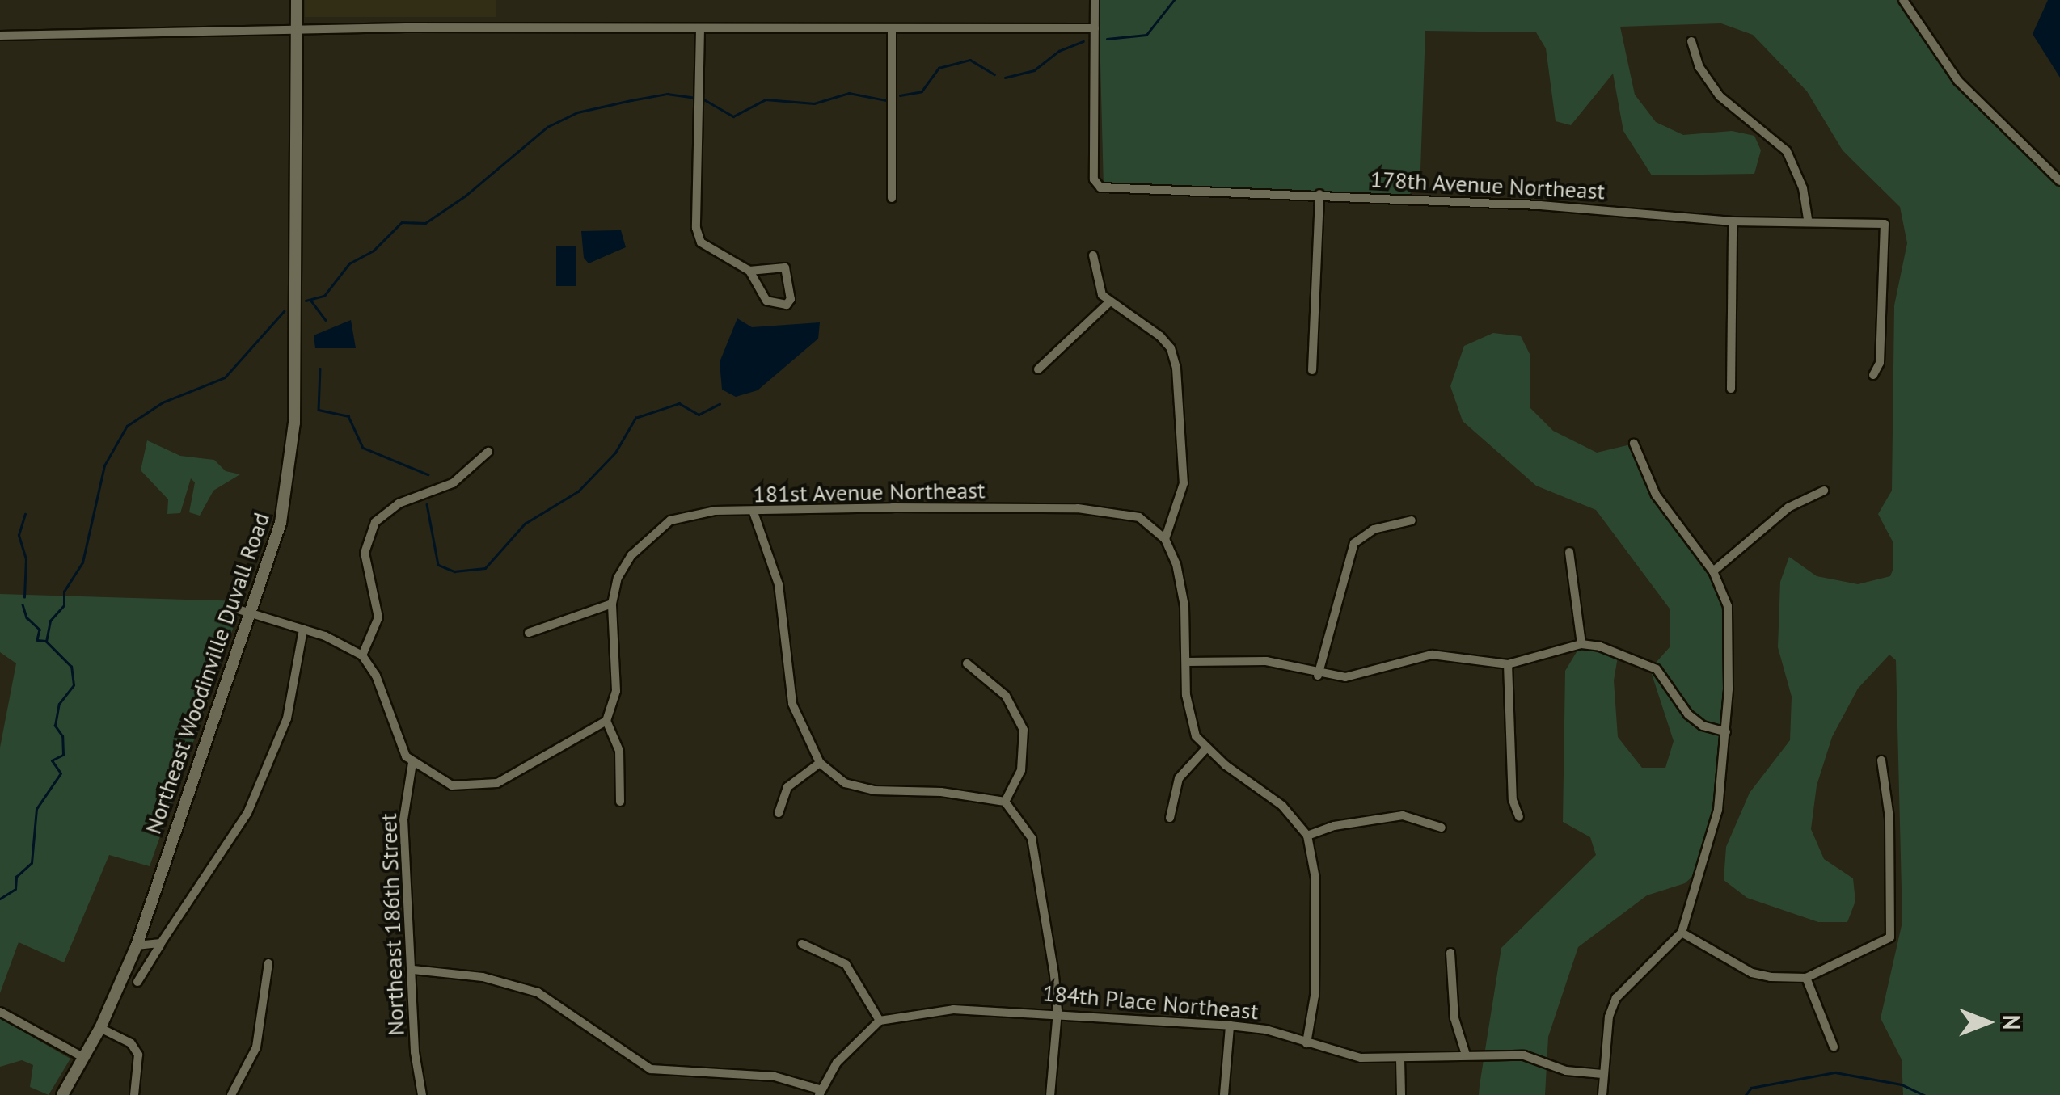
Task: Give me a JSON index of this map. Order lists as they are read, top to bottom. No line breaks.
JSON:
{"streets":{"main road":["Northeast Woodinville Duvall Road"],"street":["178th Avenue Northeast","181st Avenue Northeast","Northeast 186th Street","184th Place Northeast"]},"north":"right"}
